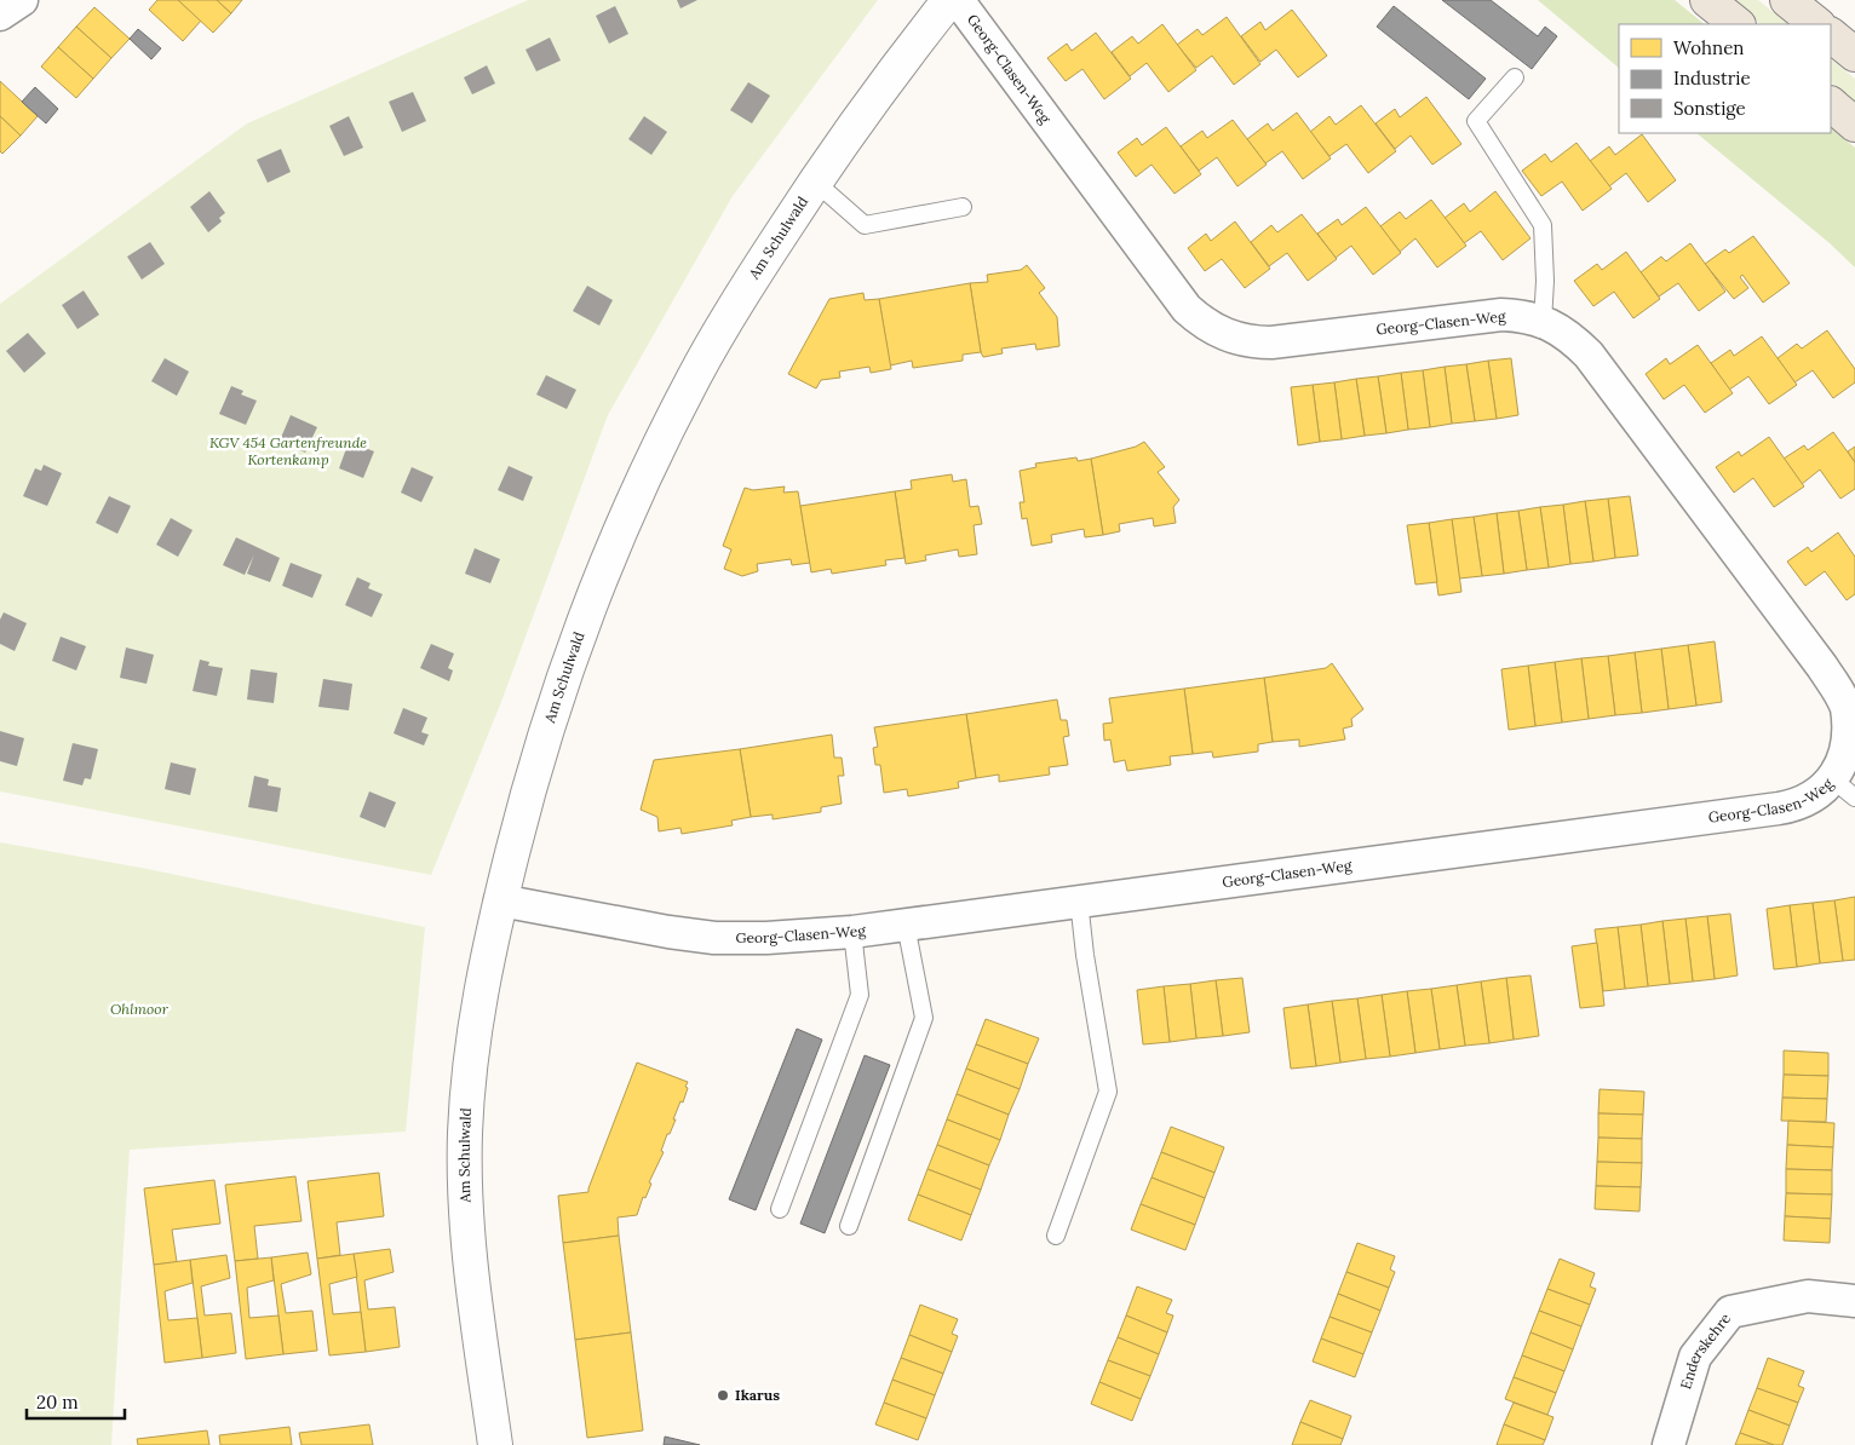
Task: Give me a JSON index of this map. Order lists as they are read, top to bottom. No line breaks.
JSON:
{"streets":{"street":["Georg-Clasen-Weg","Am Schulwald","Enderskehre"]},"crossings":[["Georg-Clasen-Weg","Am Schulwald"]],"parks":["KGV 454 Gartenfreunde Kortenkamp","Ohlmoor"],"places":["Ikarus"],"legend":["Wohnen","Industrie","Sonstige"],"scale_bar":"20 m"}
